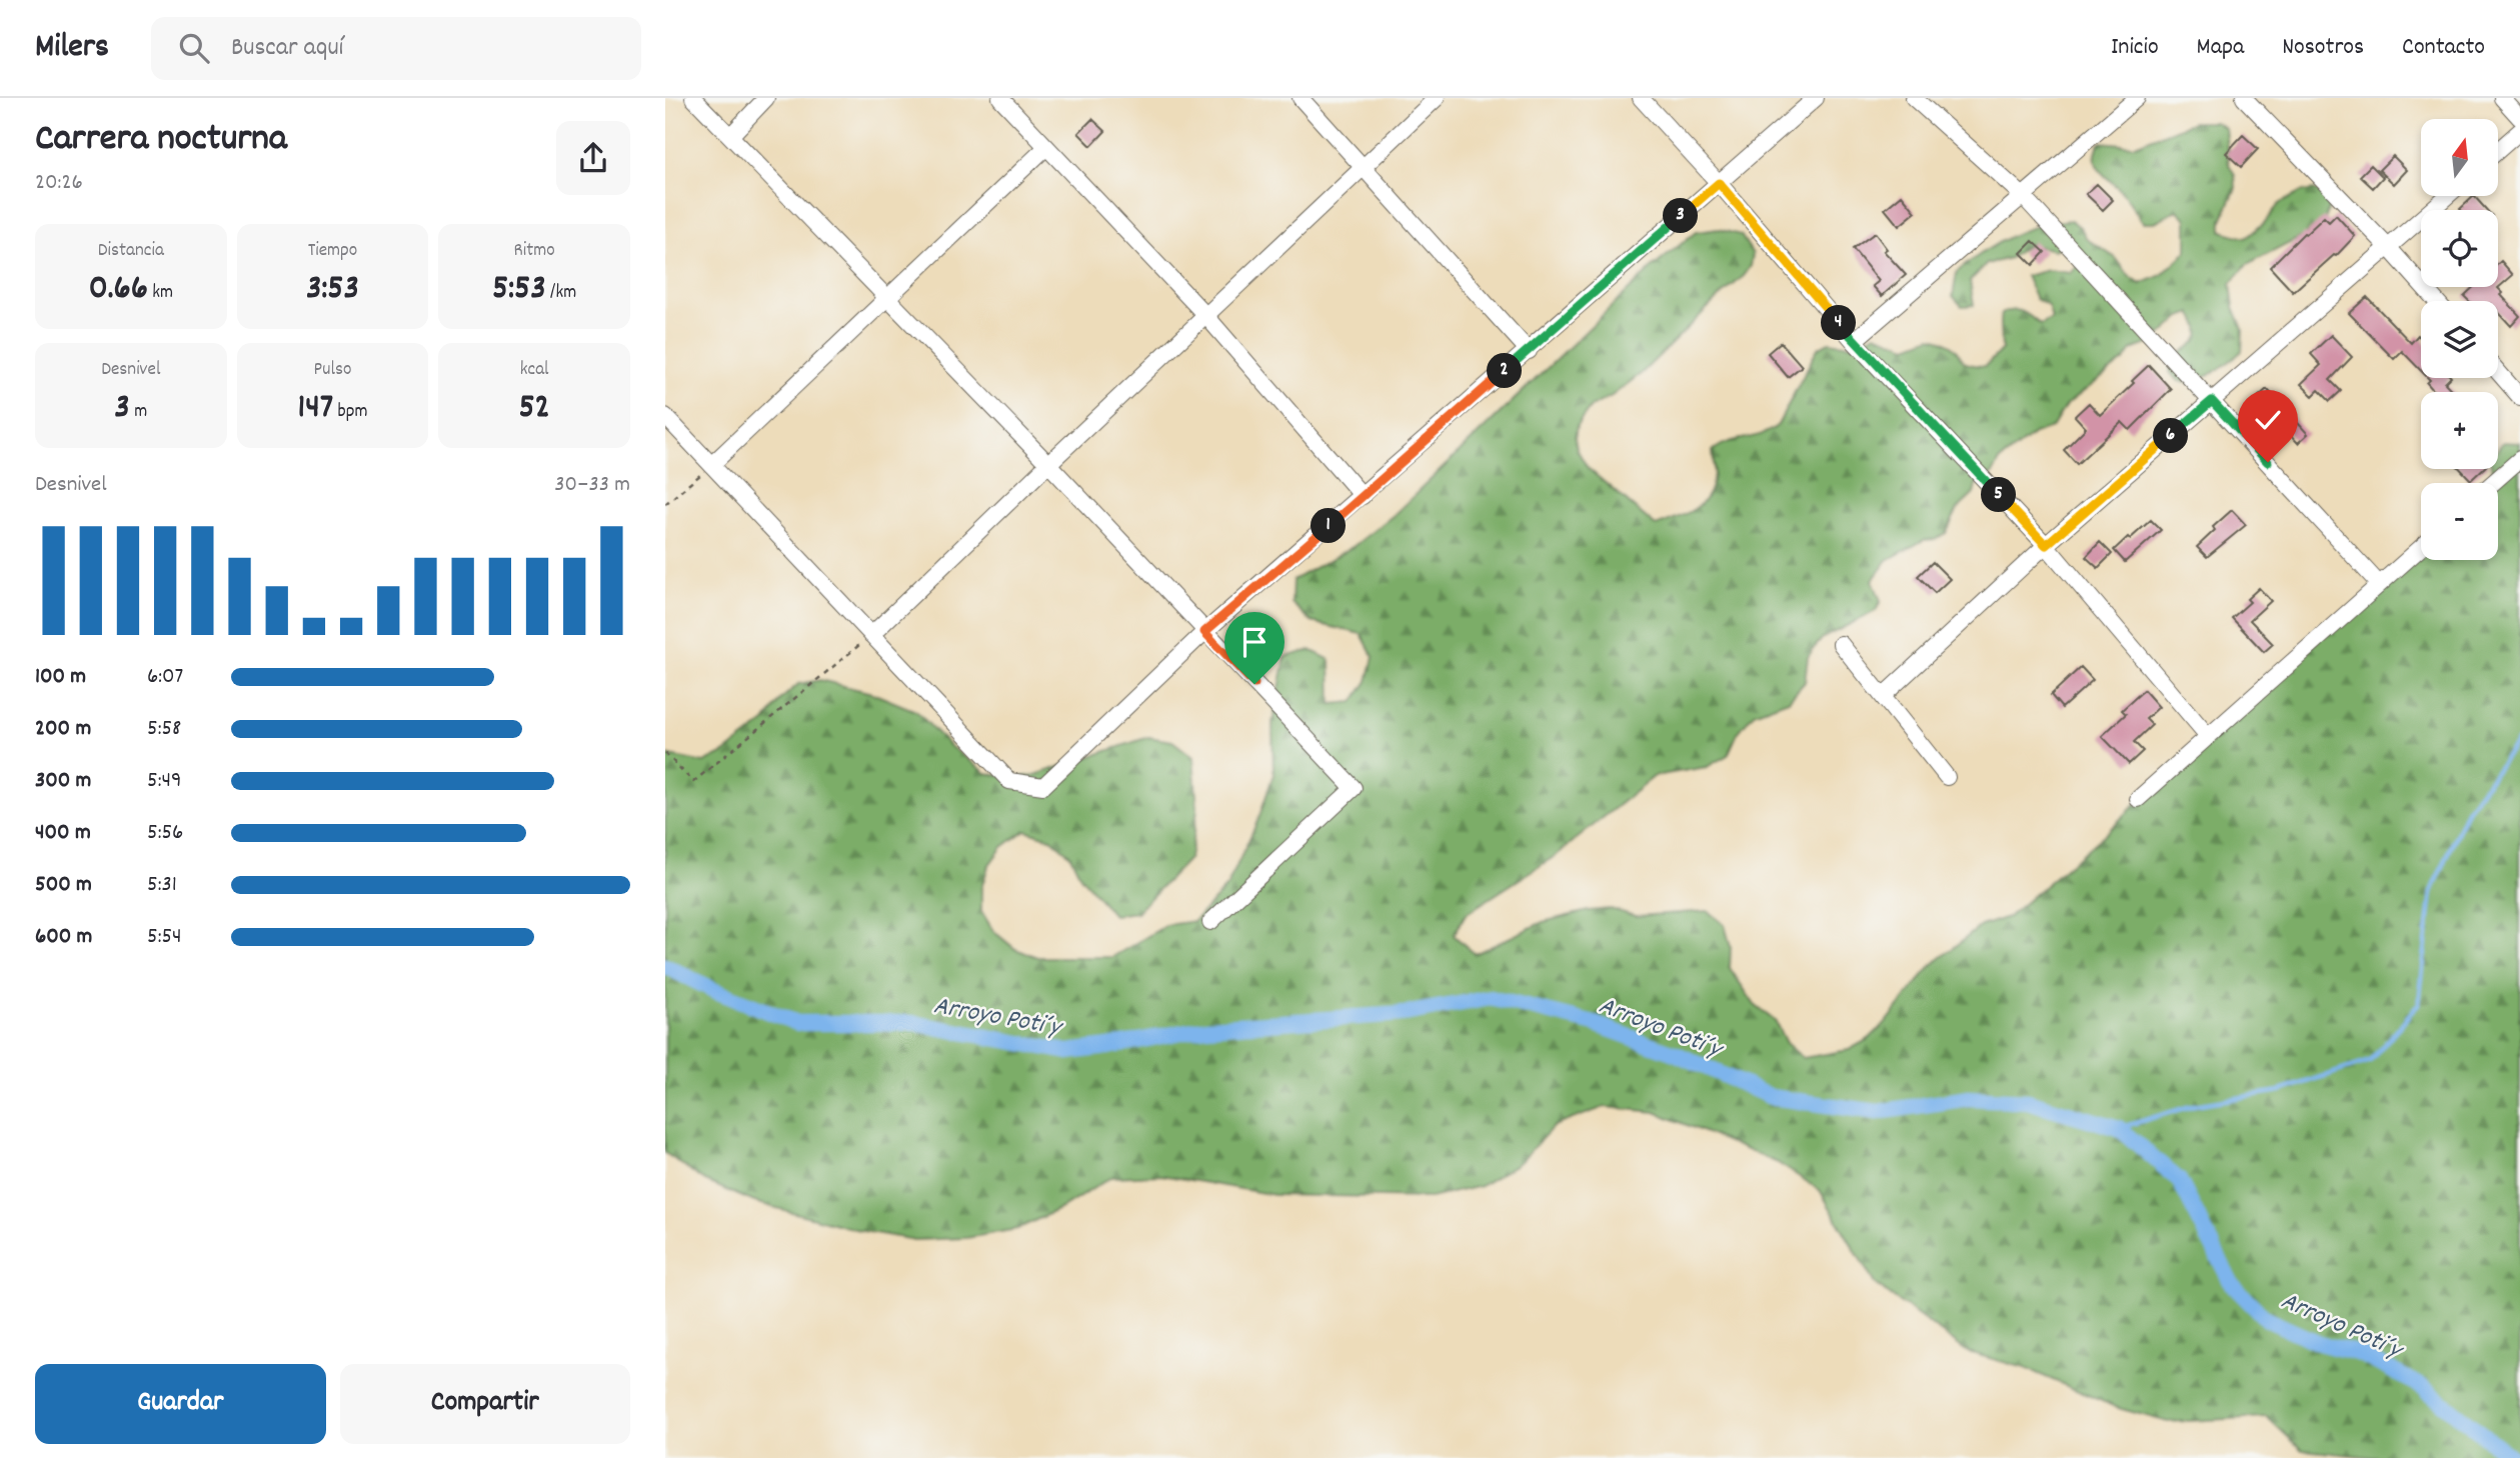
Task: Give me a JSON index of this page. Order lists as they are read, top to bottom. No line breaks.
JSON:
{"water":["Arroyo Poti´y"],"north":"top","page":{"header":"Milers","search":"Buscar aquí","nav":["Inicio","Mapa","Nosotros","Contacto"],"heading":["Carrera nocturna","20:26"],"map_buttons":["+","−"],"pins":["3","4","2","6","5","1"],"stats":[["Distancia","0.66 km"],["Tiempo","3:53"],["Ritmo","5:53 /km"],["Desnivel","3 m"],["Pulso","147 bpm"],["kcal","52"]],"chart":["Desnivel","30–33 m"],"list":[{"name":"100 m","note":"6:07"},{"name":"200 m","note":"5:58"},{"name":"300 m","note":"5:49"},{"name":"400 m","note":"5:56"},{"name":"500 m","note":"5:31"},{"name":"600 m","note":"5:54"}],"buttons":["Guardar","Compartir"]}}
